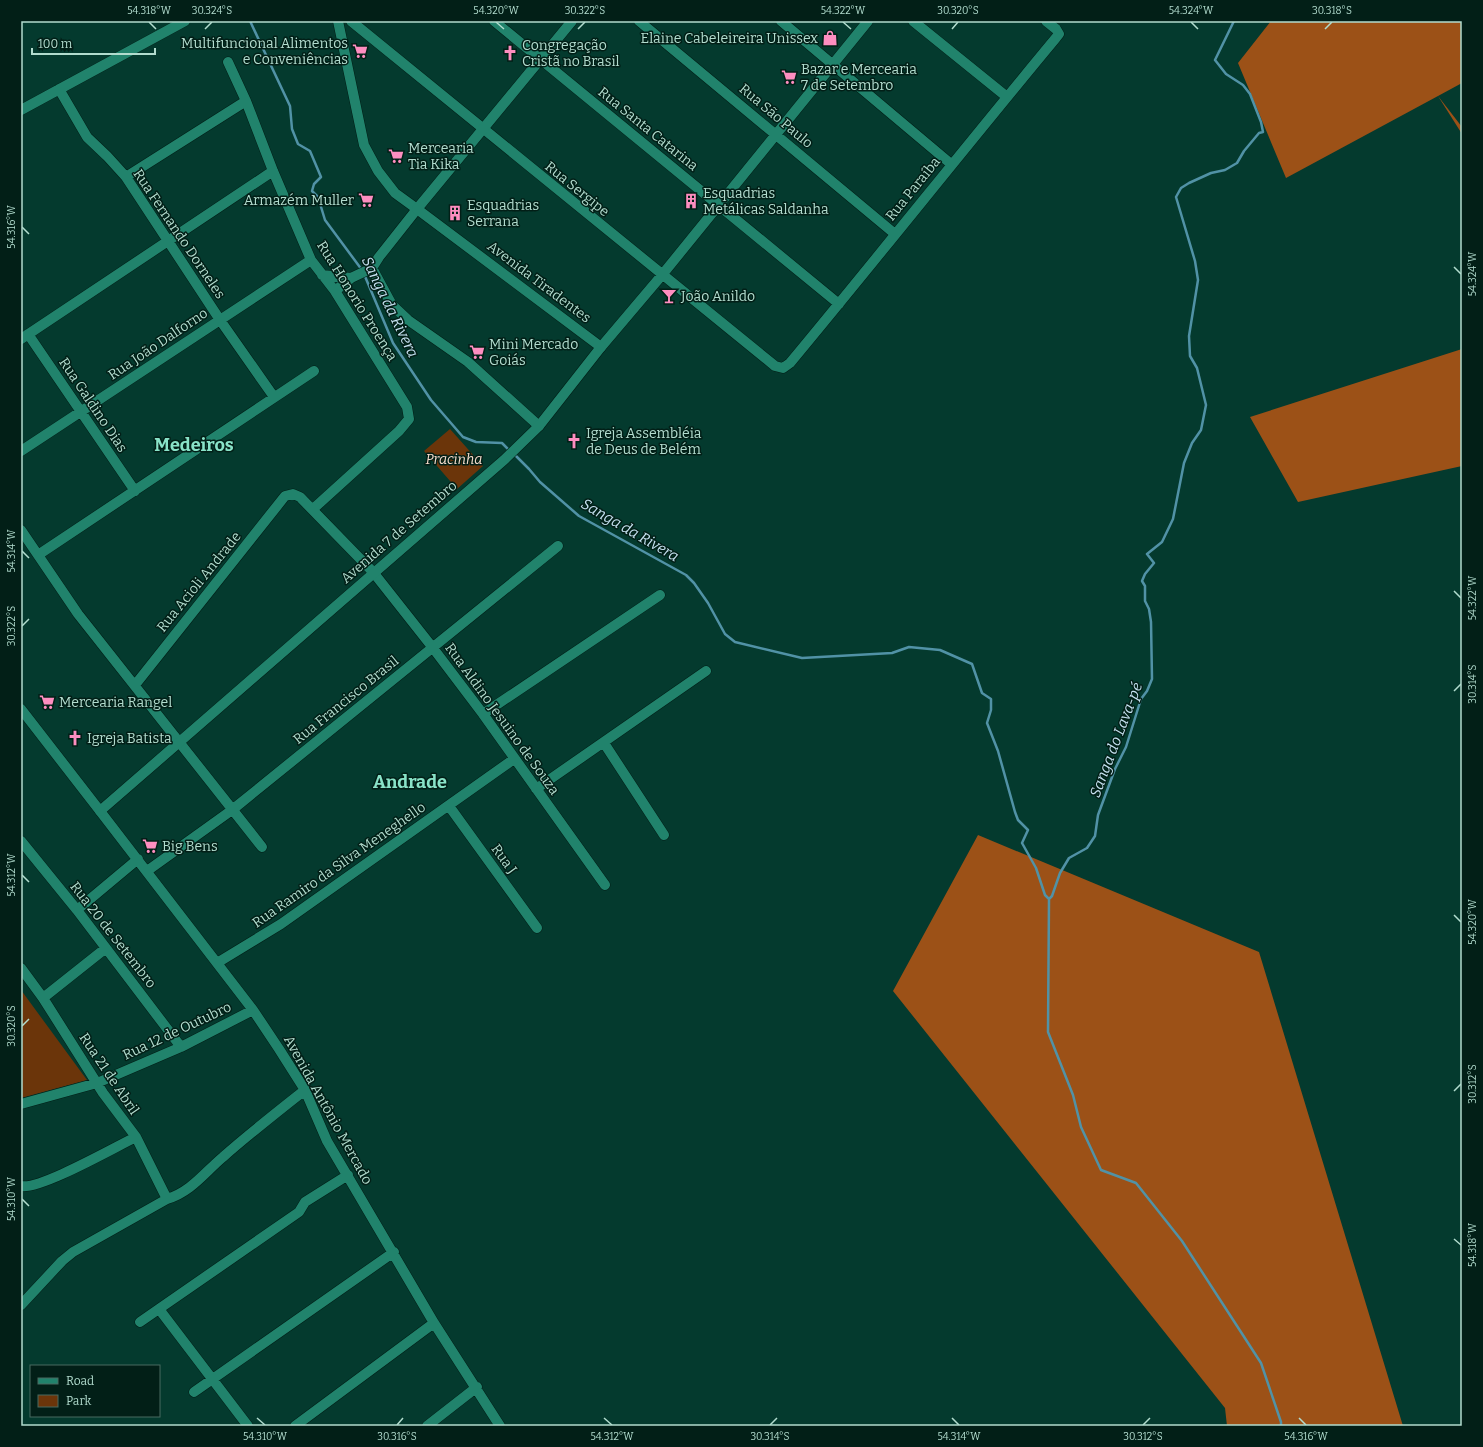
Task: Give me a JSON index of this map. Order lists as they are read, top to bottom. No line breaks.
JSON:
{"streets":{"street":["Rua São Paulo","Rua Santa Catarina","Rua Sergipe","Rua Paraíba","Rua Fernando Dorneles","Avenida Tiradentes","Rua Honorio Proença","Rua João Dalforno","Rua Galdino Dias","Avenida 7 de Setembro","Rua Acioli Andrade","Rua Francisco Brasil","Rua Aldino Jesuino de Souza","Rua J","Rua Ramiro da Silva Meneghello","Rua 20 de Setembro","Rua 12 de Outubro","Rua 21 de Abril","Avenida Antônio Mercado"]},"crossings":[["Rua São Paulo","Rua Paraíba"],["Rua São Paulo","Avenida 7 de Setembro"],["Rua Santa Catarina","Rua Paraíba"],["Rua Santa Catarina","Avenida 7 de Setembro"],["Rua Sergipe","Rua Paraíba"],["Rua Sergipe","Avenida 7 de Setembro"],["Rua Fernando Dorneles","Rua João Dalforno"],["Avenida Tiradentes","Avenida 7 de Setembro"],["Rua Honorio Proença","Rua João Dalforno"],["Rua Honorio Proença","Rua Aldino Jesuino de Souza"],["Rua João Dalforno","Rua Galdino Dias"],["Avenida 7 de Setembro","Rua Aldino Jesuino de Souza"],["Avenida 7 de Setembro","Avenida Antônio Mercado"],["Rua Acioli Andrade","Rua Aldino Jesuino de Souza"],["Rua Francisco Brasil","Rua Aldino Jesuino de Souza"],["Rua Francisco Brasil","Avenida Antônio Mercado"],["Rua Aldino Jesuino de Souza","Rua Ramiro da Silva Meneghello"],["Rua J","Rua Ramiro da Silva Meneghello"],["Rua Ramiro da Silva Meneghello","Avenida Antônio Mercado"],["Rua 20 de Setembro","Rua 12 de Outubro"],["Rua 12 de Outubro","Rua 21 de Abril"],["Rua 12 de Outubro","Avenida Antônio Mercado"]],"districts":["Medeiros","Andrade"],"water":["Sanga da Rivera","Sanga do Lava-pé"],"parks":["Pracinha"],"places":{"shop":["Elaine Cabeleireira Unissex"],"supermarket":["Multifuncional Alimentos e Conveniências","Bazar e Mercearia 7 de Setembro","Mercearia Tia Kika","Armazém Muller","Mini Mercado Goiás","Mercearia Rangel","Big Bens"],"church":["Congregação Cristã no Brasil","Igreja Assembléia de Deus de Belém","Igreja Batista"],"building":["Esquadrias Metálicas Saldanha","Esquadrias Serrana"],"bar":["João Anildo"]},"legend":["Road","Park"],"scale_bar":"100 m","coordinates":["54.318°W","30.324°S","54.320°W","30.322°S","54.322°W","30.320°S","54.324°W","30.318°S","54.316°W","54.314°W","30.314°S","54.312°W","30.312°S","54.310°W","30.316°S"]}
